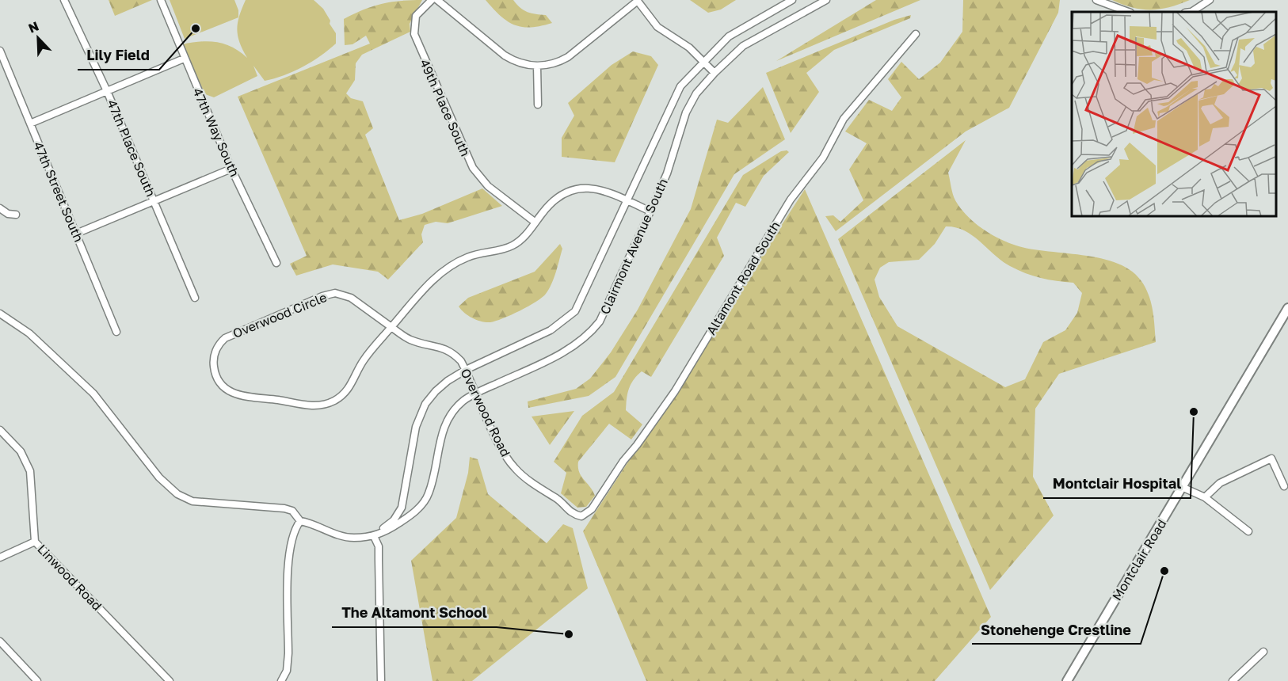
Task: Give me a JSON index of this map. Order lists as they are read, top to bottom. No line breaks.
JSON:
{"streets":{"main road":["Montclair Road"],"street":["49th Place South","47th Way South","47th Place South","47th Street South","Clairmont Avenue South","Altamont Road South","Overwood Circle","Overwood Road","Linwood Road"]},"crossings":[["Clairmont Avenue South","Overwood Road"],["Altamont Road South","Overwood Road"],["Overwood Circle","Overwood Road"]],"places":["Lily Field","Montclair Hospital","Stonehenge Crestline","The Altamont School"],"north":"top left"}
